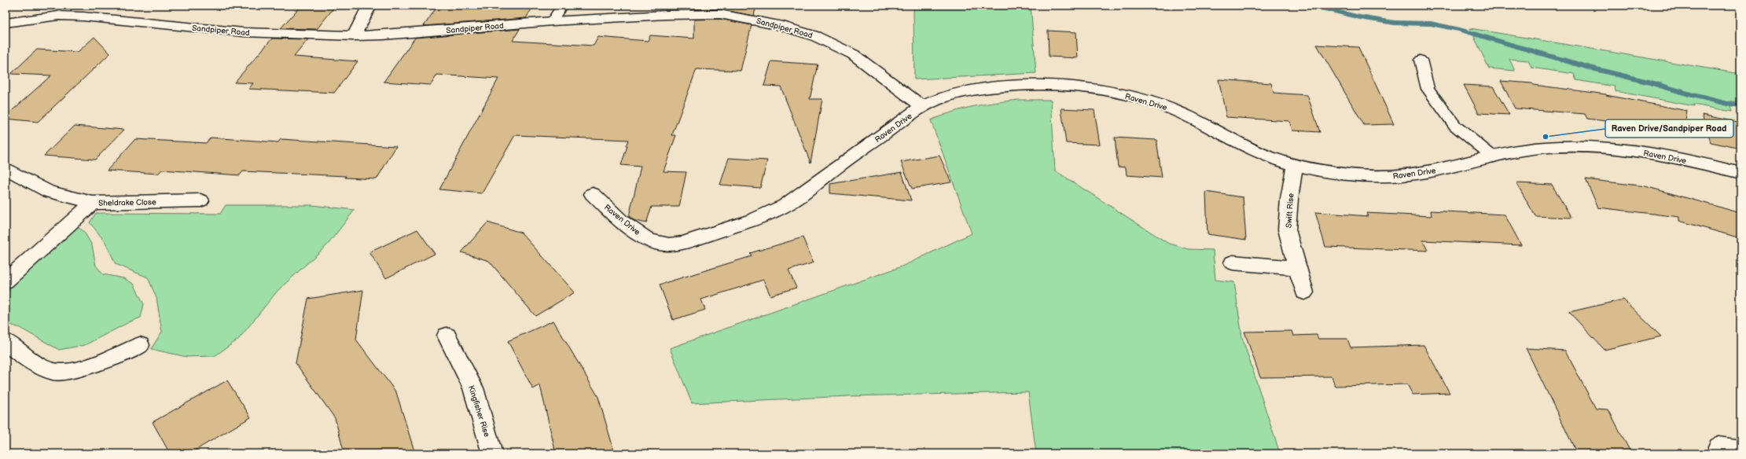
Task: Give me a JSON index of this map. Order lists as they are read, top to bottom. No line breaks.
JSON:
{"streets":{"street":["Sandpiper Road","Raven Drive","Sheldrake Close","Swift Rise","Kingfisher Rise"]},"crossings":[["Sandpiper Road","Raven Drive"],["Raven Drive","Swift Rise"]],"places":["Raven Drive/Sandpiper Road"]}
